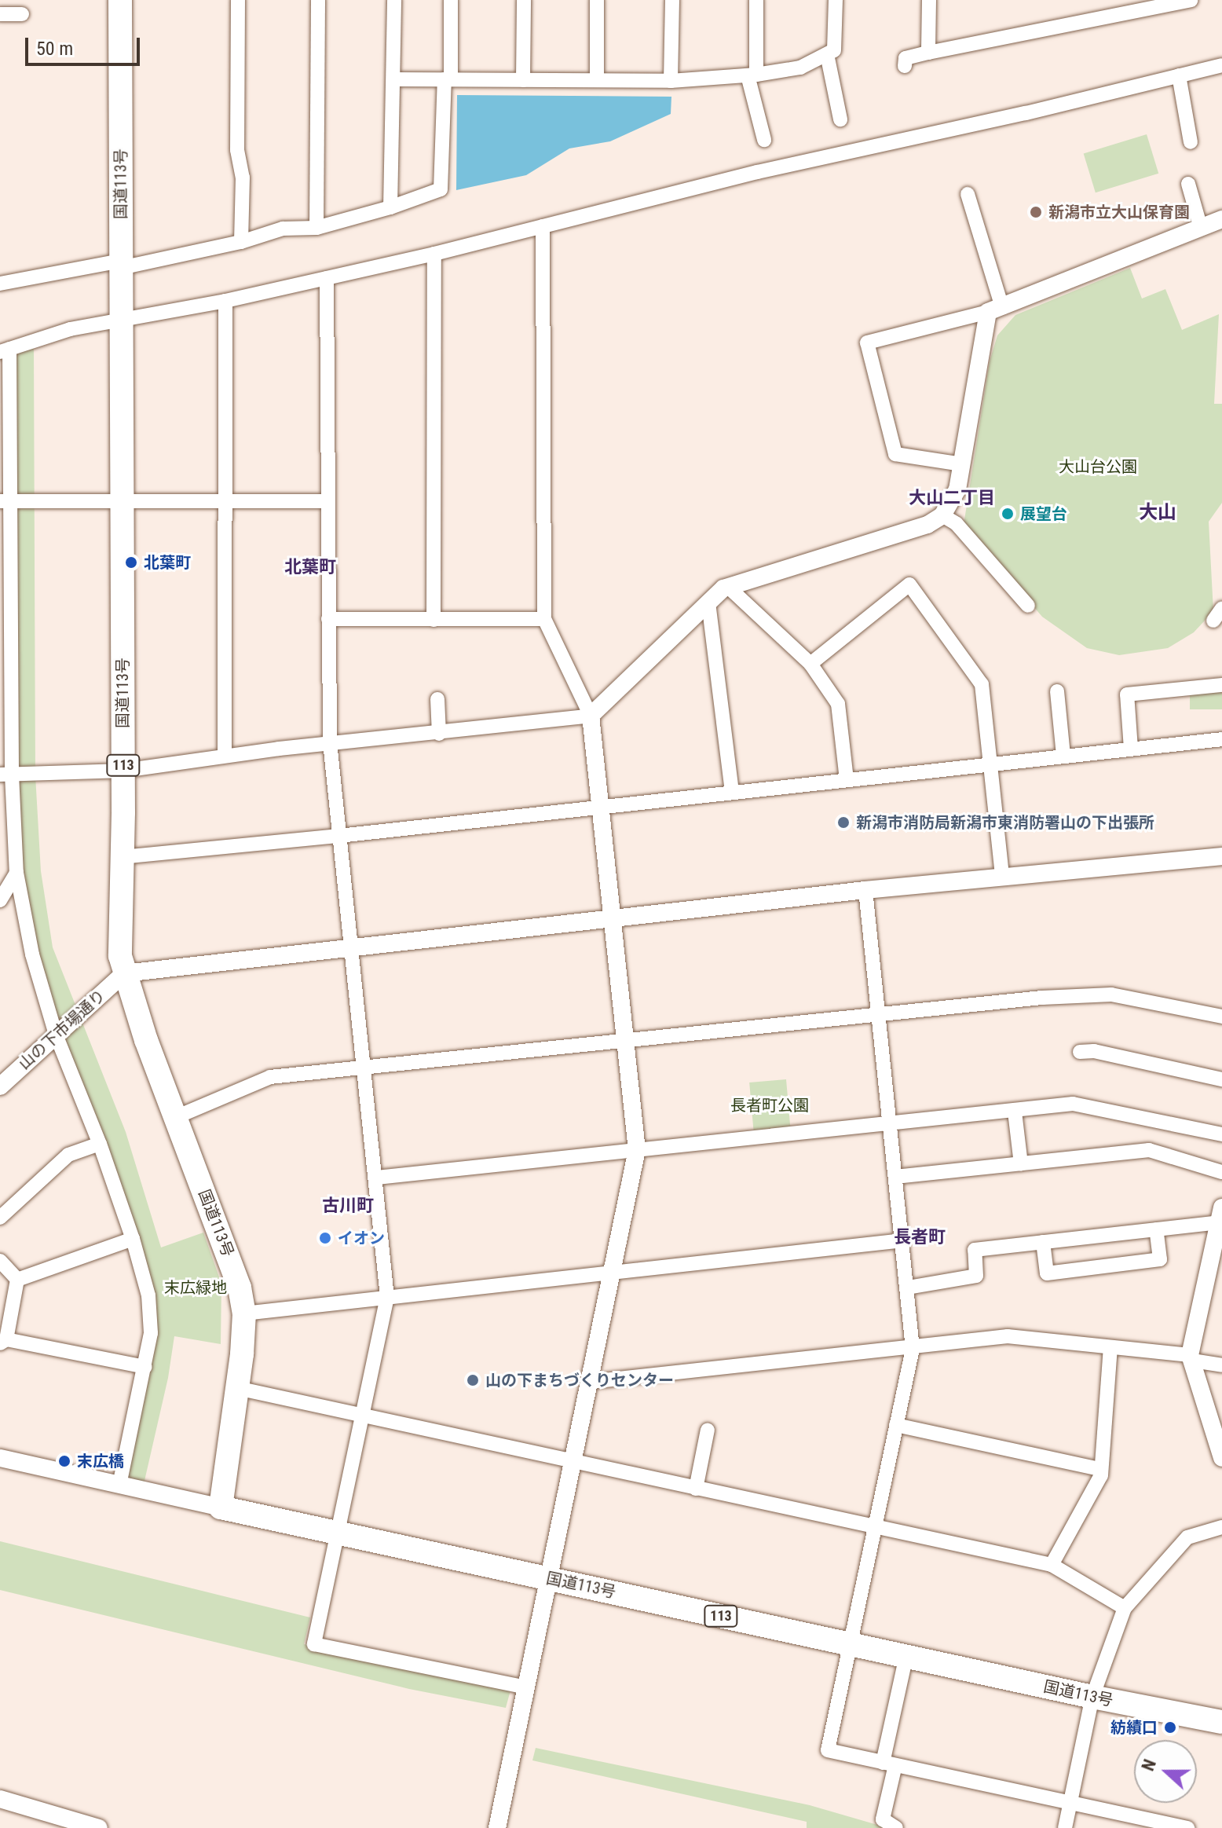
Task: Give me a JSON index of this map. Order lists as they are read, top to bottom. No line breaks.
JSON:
{"streets":{"highway":["国道113号","113"],"street":["山の下市場通り"]},"crossings":[["国道113号","山の下市場通り"]],"districts":["大山二丁目","大山","北葉町","古川町","長者町"],"parks":["大山台公園","長者町公園","末広緑地"],"places":["新潟市立大山保育園","展望台","北葉町","新潟市消防局新潟市東消防署山の下出張所","イオン","山の下まちづくりセンター","末広橋","紡績口"],"scale_bar":"50 m","north":"left"}
